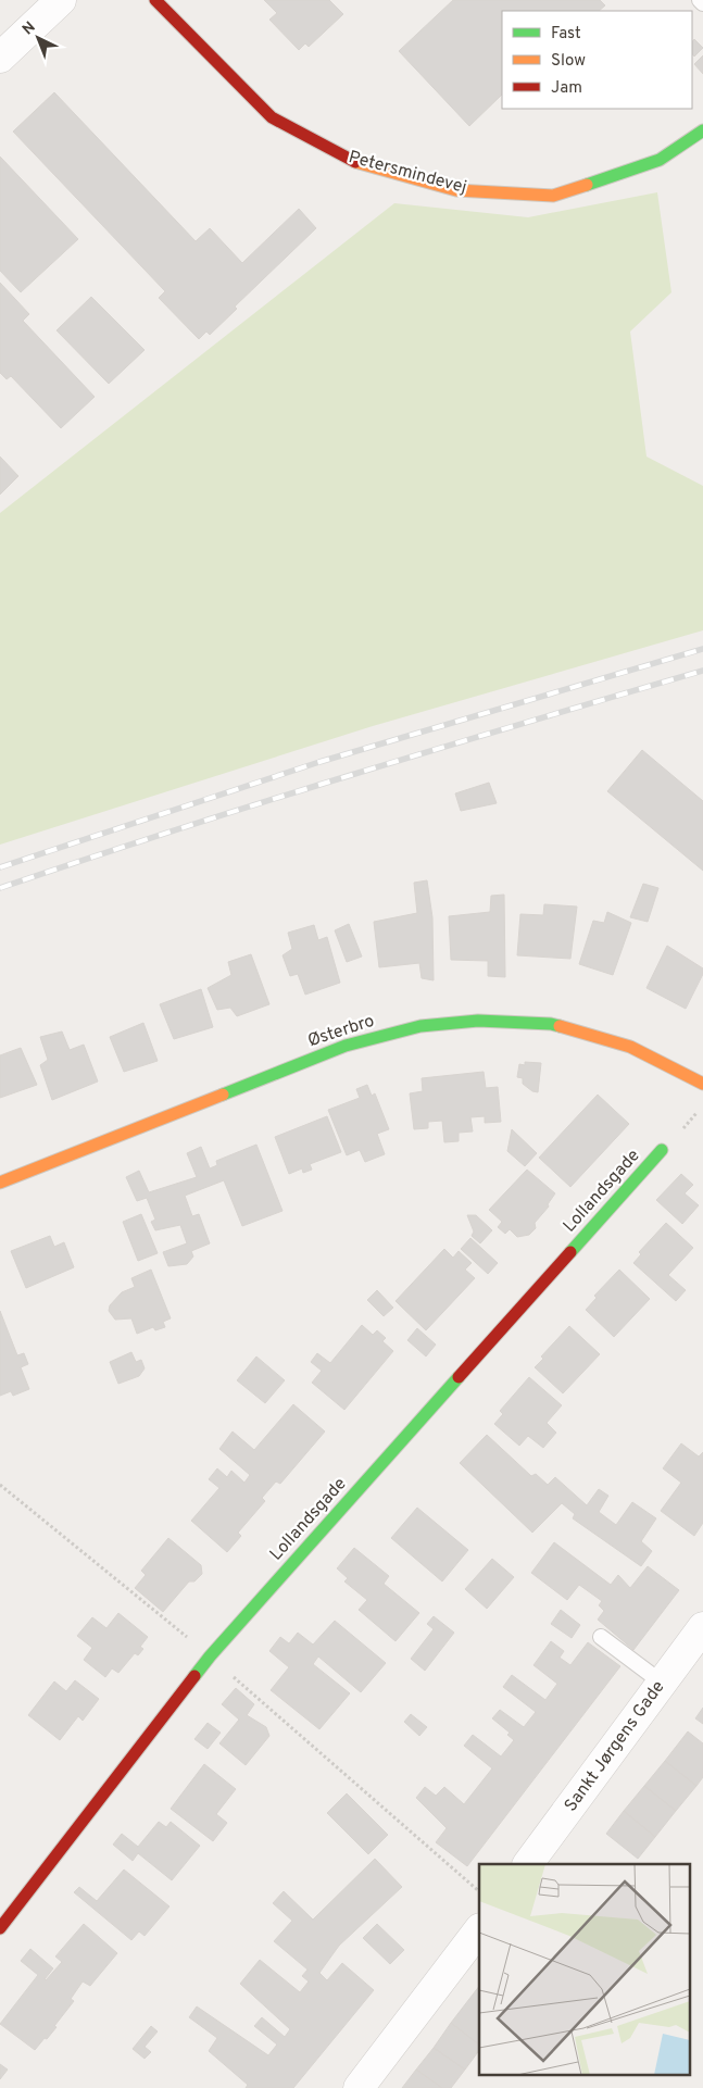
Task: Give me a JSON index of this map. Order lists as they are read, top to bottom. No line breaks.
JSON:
{"streets":{"street":["Petersmindevej","Østerbro","Lollandsgade","Sankt Jørgens Gade"]},"legend":["Fast","Slow","Jam"],"north":"top left"}
